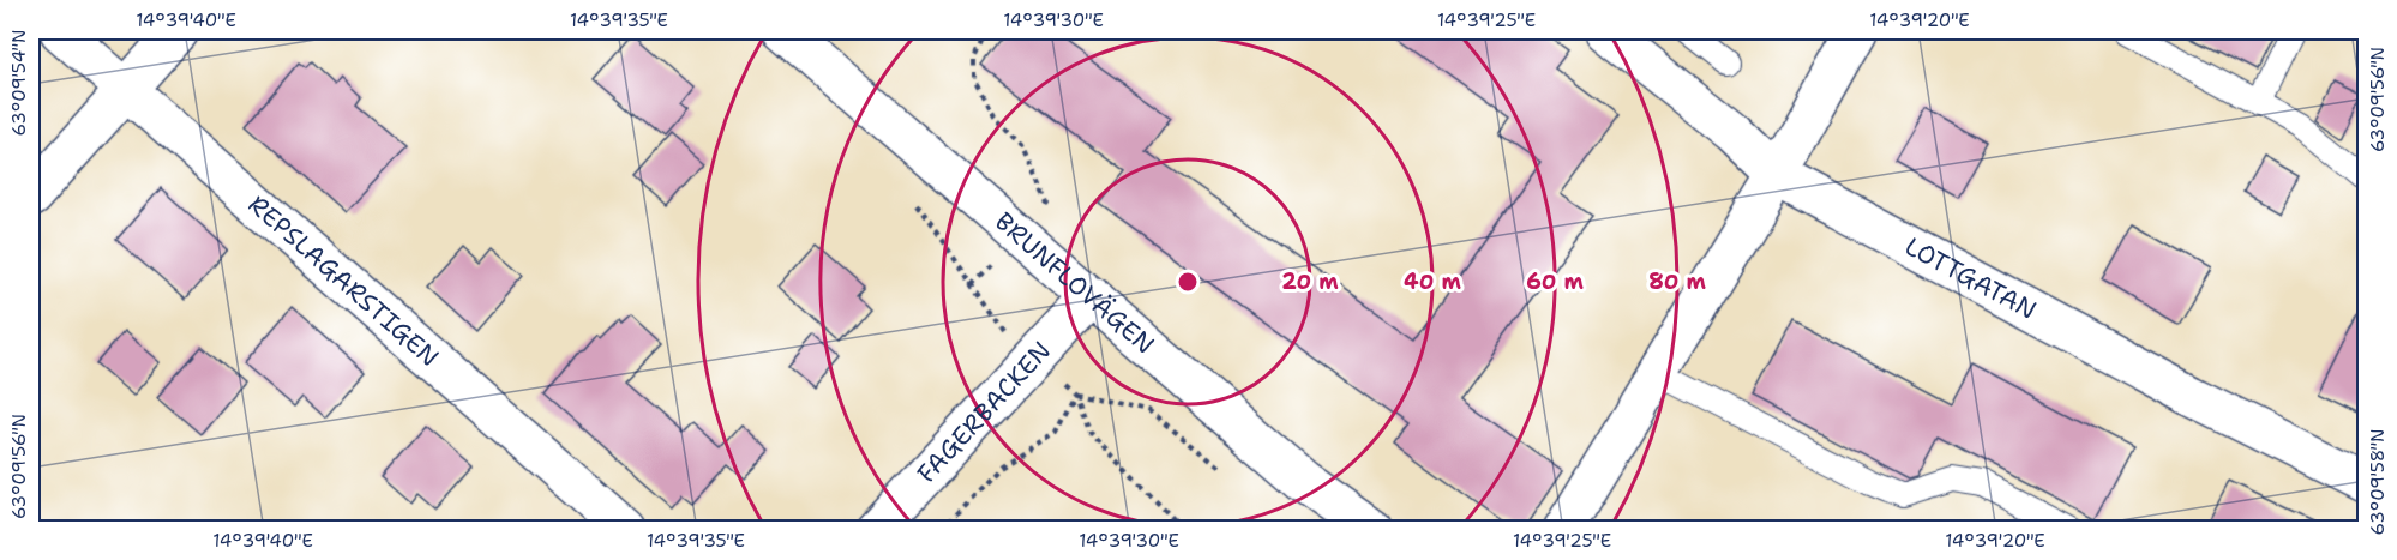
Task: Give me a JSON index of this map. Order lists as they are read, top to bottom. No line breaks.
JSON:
{"streets":{"street":["LOTTGATAN","REPSLAGARSTIGEN","BRUNFLOVÄGEN","FAGERBACKEN"]},"crossings":[["BRUNFLOVÄGEN","FAGERBACKEN"]],"coordinates":["14°39'40\"E","14°39'35\"E","14°39'30\"E","14°39'25\"E","14°39'20\"E","63°09'54\"N","63°09'56\"N","63°09'58\"N"],"rings":["20 m","40 m","60 m","80 m"]}
